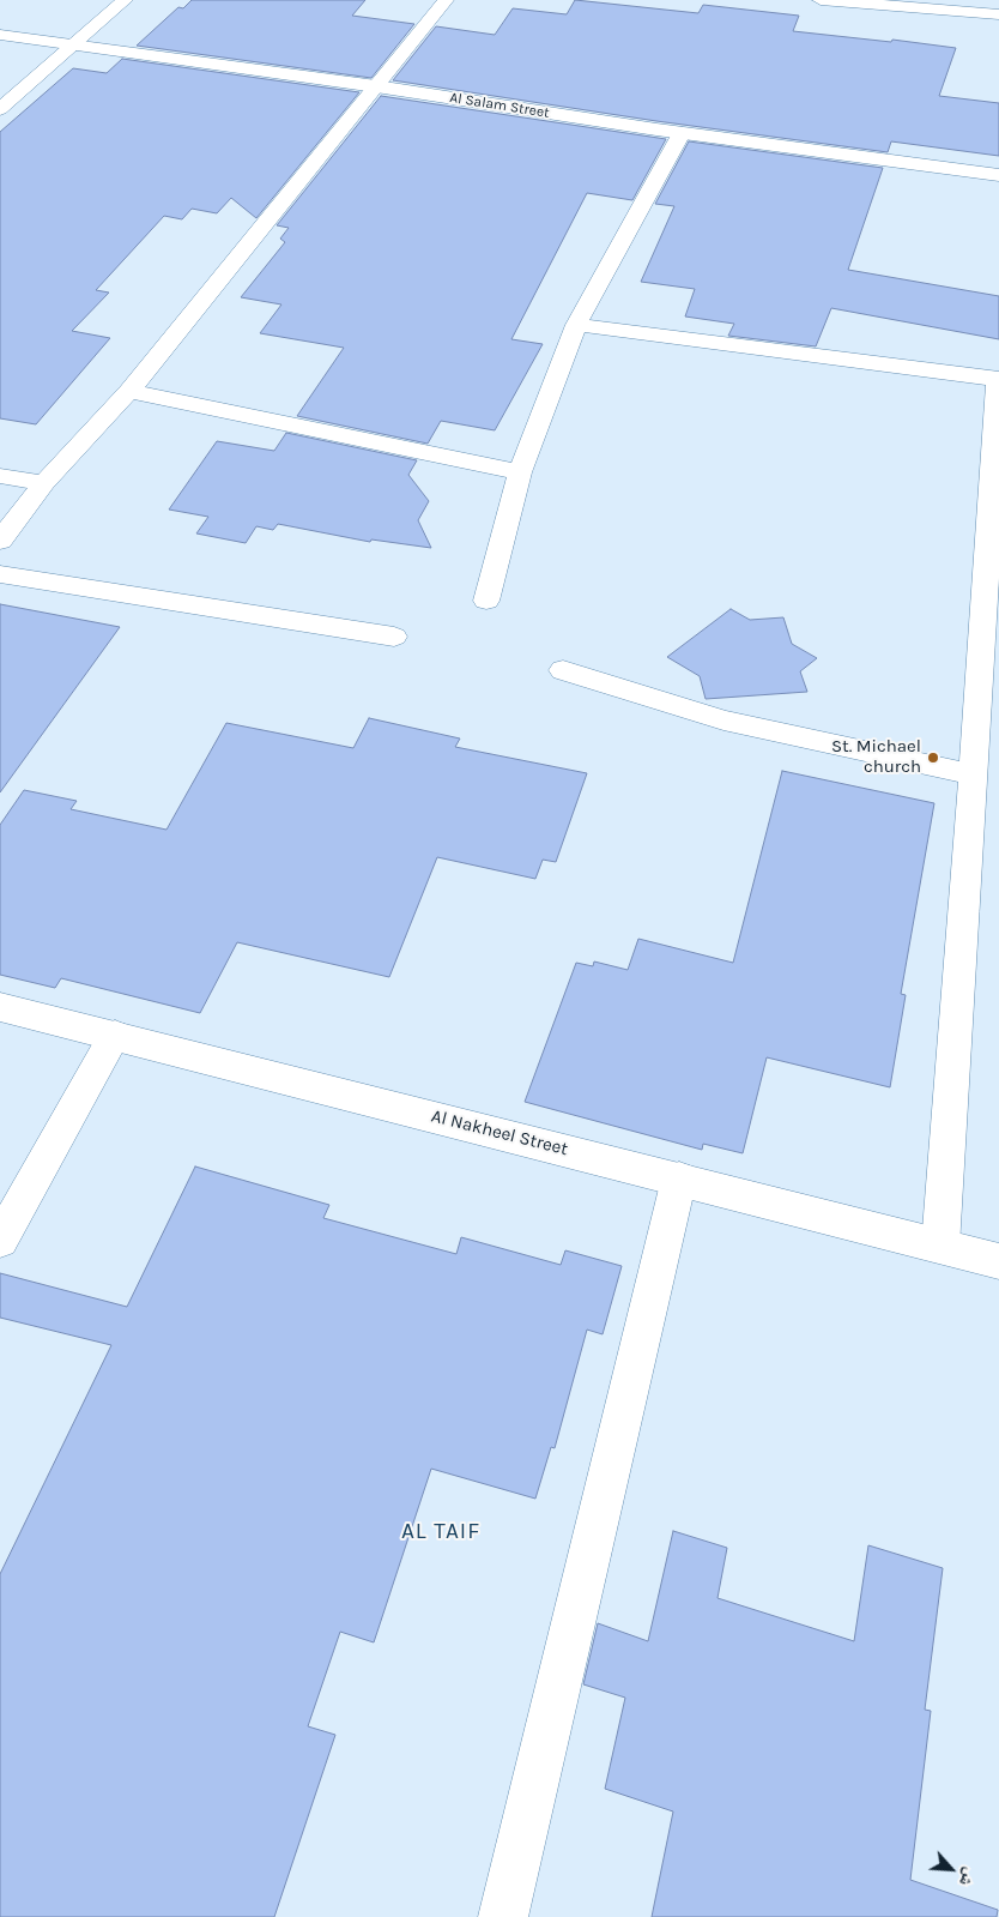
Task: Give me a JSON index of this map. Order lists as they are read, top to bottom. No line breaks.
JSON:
{"streets":{"street":["Al Salam Street","Al Nakheel Street"]},"districts":["AL TAIF"],"places":["St. Michael church"],"north":"bottom right"}
